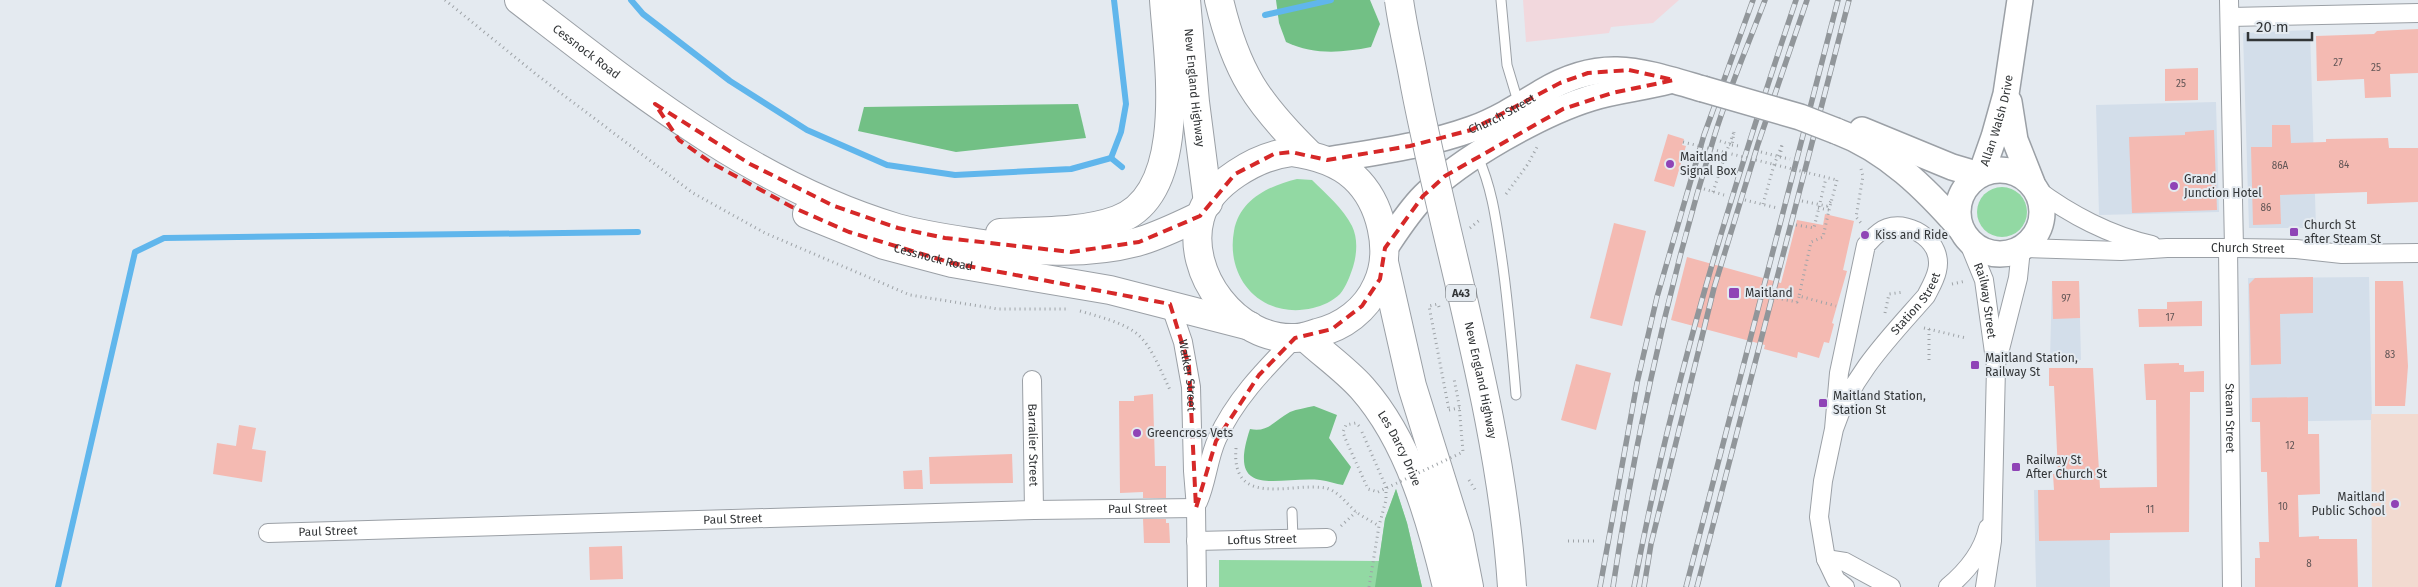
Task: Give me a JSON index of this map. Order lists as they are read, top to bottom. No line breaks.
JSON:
{"streets":{"main road":["Cessnock Road","New England Highway","Church Street","Allan Walsh Drive","A43","Les Darcy Drive"],"street":["Railway Street","Station Street","Walker Street","Steam Street","Barralier Street","Paul Street","Loftus Street"]},"crossings":[["Cessnock Road","New England Highway"],["Cessnock Road","Walker Street"],["Church Street","Allan Walsh Drive"],["Church Street","Railway Street"],["Church Street","Steam Street"],["Allan Walsh Drive","Railway Street"],["Walker Street","Les Darcy Drive"],["Walker Street","Paul Street"],["Walker Street","Loftus Street"],["Barralier Street","Paul Street"]],"places":{"other":["Maitland Signal Box","Grand Junction Hotel","Kiss and Ride","Greencross Vets","Maitland Public School"],"transit":["Church St after Steam St","Maitland","Maitland Station, Railway St","Maitland Station, Station St","Railway St After Church St"]},"house_numbers":["27","25","25","84","86A","86","97","17","83","12","10","11","8"],"scale_bar":"20 m"}
